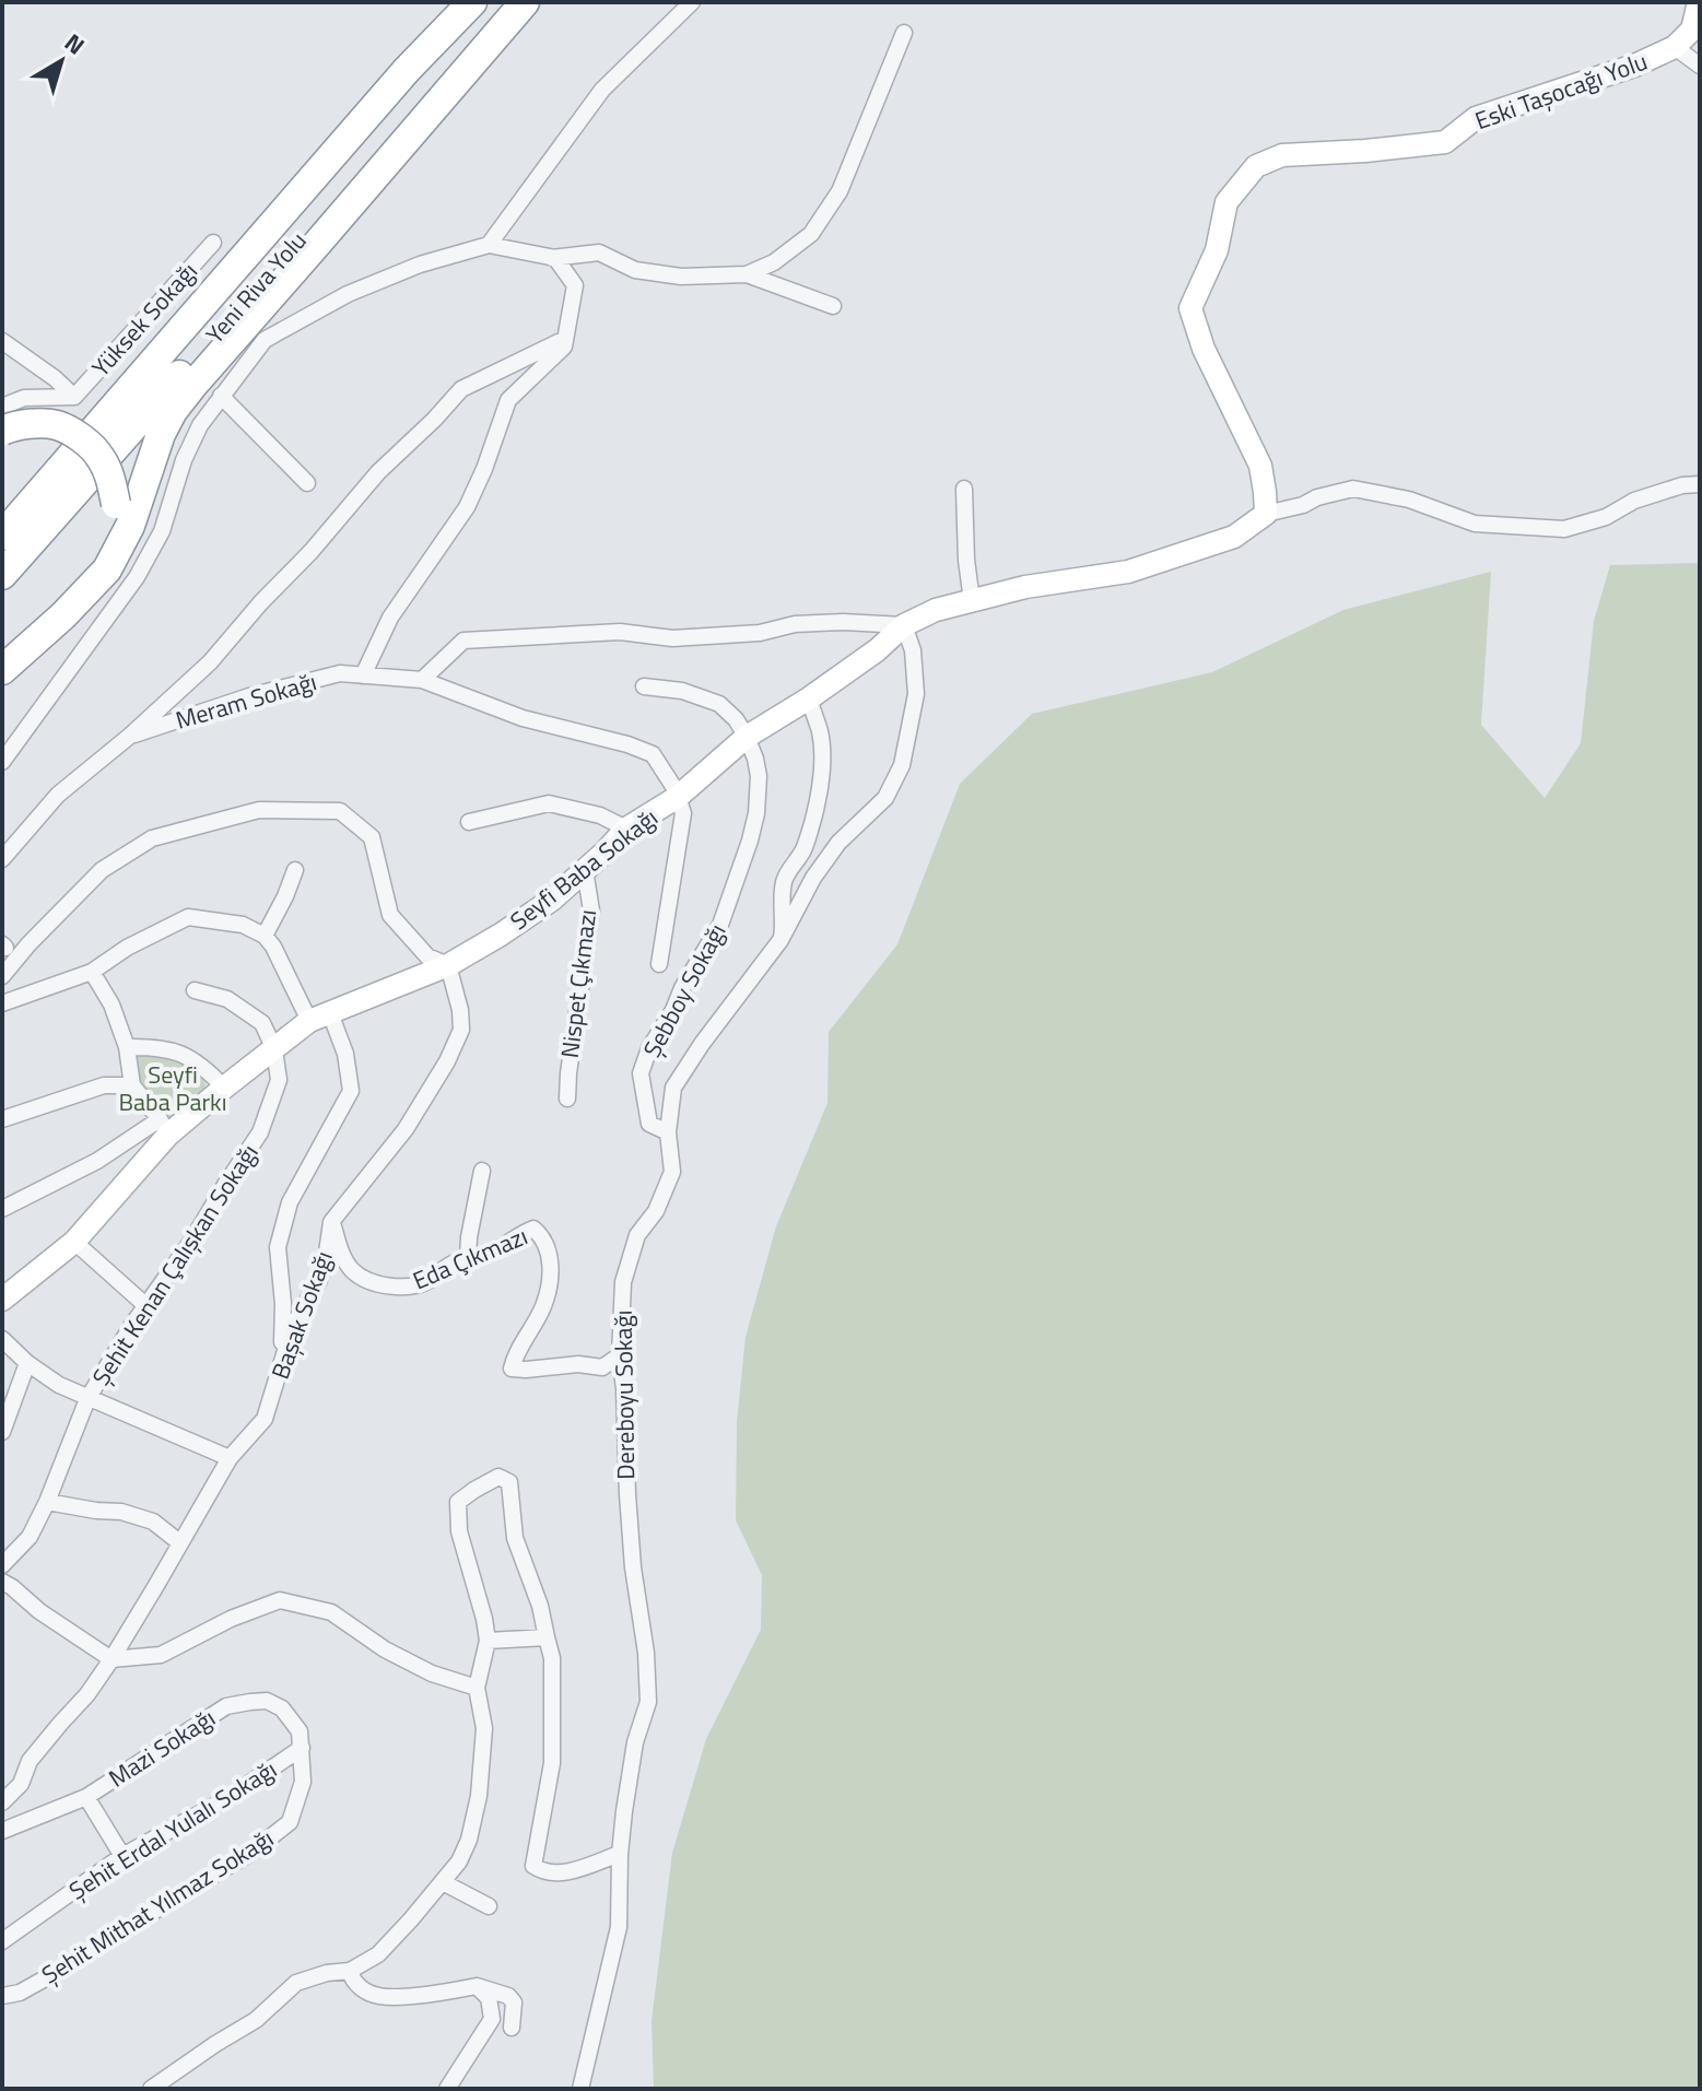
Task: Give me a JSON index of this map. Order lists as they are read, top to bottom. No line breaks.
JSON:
{"streets":{"highway":["Yeni Riva Yolu"],"street":["Eski Taşocağı Yolu","Yüksek Sokağı","Meram Sokağı","Seyfi Baba Sokağı","Nispet Çıkmazı","Şebboy Sokağı","Eda Çıkmazı","Şehit Kenan Çalışkan Sokağı","Başak Sokağı","Dereboyu Sokağı","Mazi Sokağı","Şehit Erdal Yulalı Sokağı","Şehit Mithat Yılmaz Sokağı"]},"crossings":[["Eski Taşocağı Yolu","Seyfi Baba Sokağı"],["Meram Sokağı","Seyfi Baba Sokağı"],["Seyfi Baba Sokağı","Nispet Çıkmazı"],["Seyfi Baba Sokağı","Şebboy Sokağı"],["Seyfi Baba Sokağı","Şehit Kenan Çalışkan Sokağı"],["Seyfi Baba Sokağı","Başak Sokağı"],["Seyfi Baba Sokağı","Dereboyu Sokağı"],["Şebboy Sokağı","Dereboyu Sokağı"],["Eda Çıkmazı","Başak Sokağı"],["Eda Çıkmazı","Dereboyu Sokağı"],["Mazi Sokağı","Şehit Erdal Yulalı Sokağı"],["Mazi Sokağı","Şehit Mithat Yılmaz Sokağı"],["Şehit Erdal Yulalı Sokağı","Şehit Mithat Yılmaz Sokağı"]],"parks":["Seyfi Baba Parkı"],"north":"top right"}
